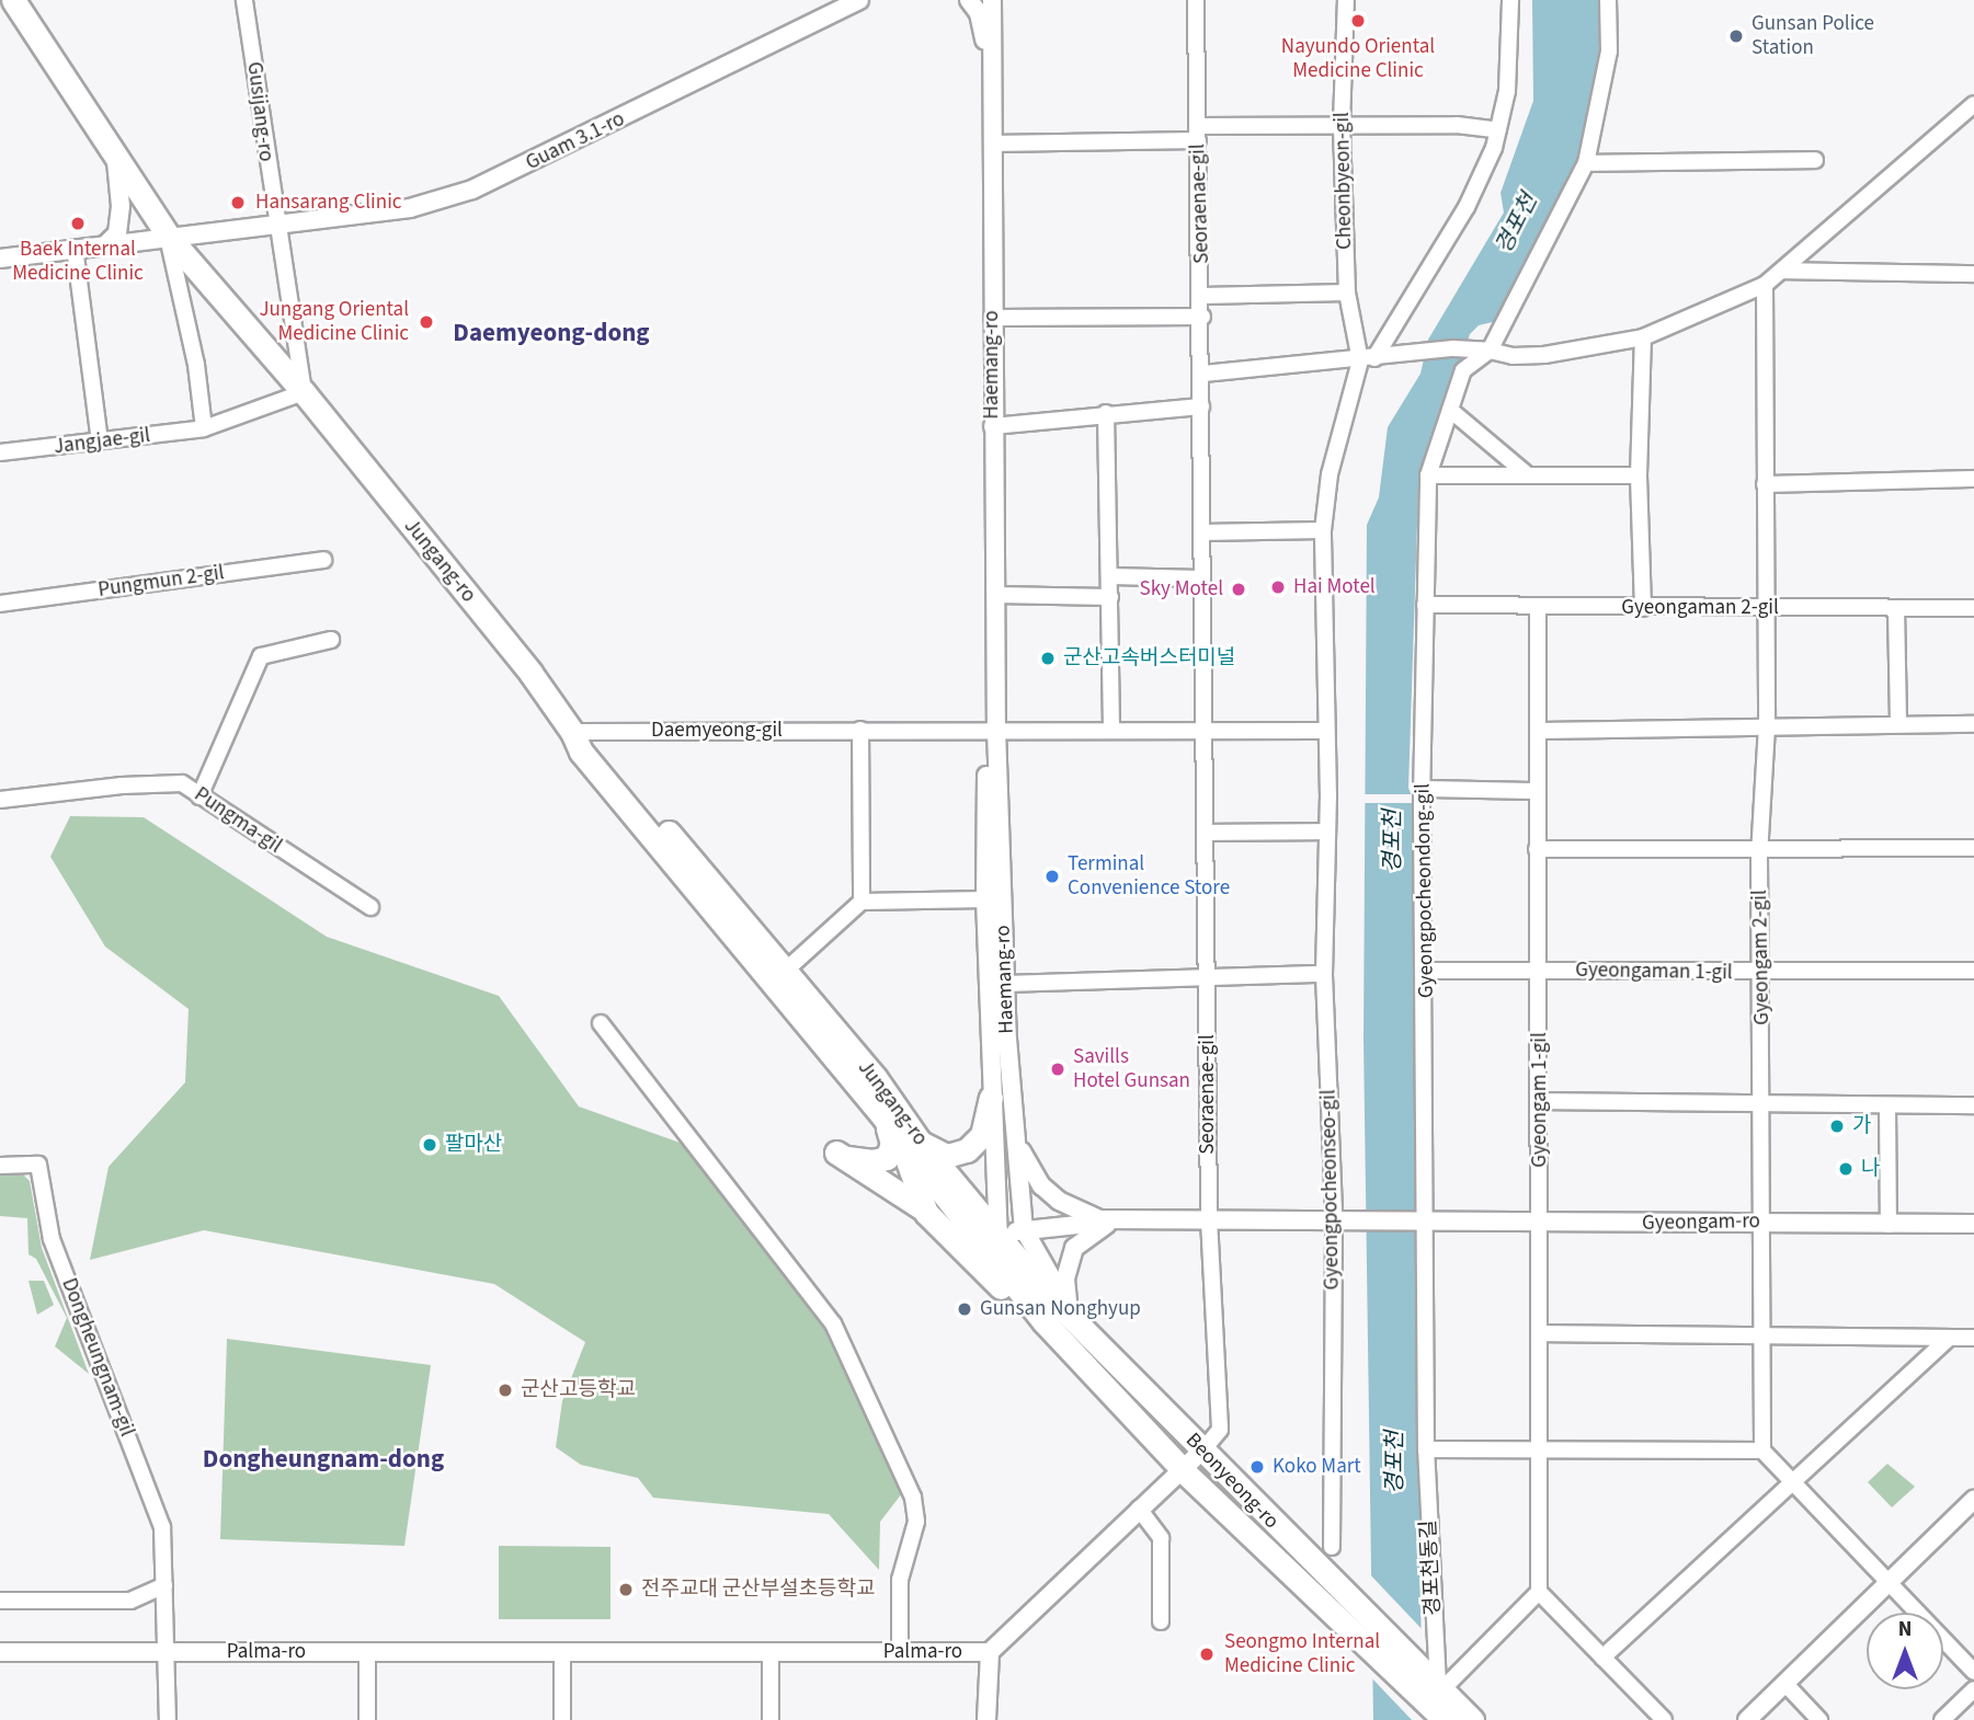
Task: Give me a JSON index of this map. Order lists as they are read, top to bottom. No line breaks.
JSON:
{"streets":{"main road":["Jungang-ro","Beonyeong-ro"],"street":["Gusijang-ro","Guam 3.1-ro","Cheonbyeon-gil","Seoraenae-gil","Haemang-ro","Jangjae-gil","Pungmun 2-gil","Gyeongaman 2-gil","Daemyeong-gil","Pungma-gil","Gyeongpocheondong-gil","Gyeongam 2-gil","Gyeongaman 1-gil","Gyeongam 1-gil","Gyeongpocheonseo-gil","Gyeongam-ro","Dongheungnam-gil","경포천동길","Palma-ro"]},"crossings":[["Gusijang-ro","Guam 3.1-ro"],["Gusijang-ro","Jungang-ro"],["Guam 3.1-ro","Jungang-ro"],["Cheonbyeon-gil","Gyeongpocheonseo-gil"],["Seoraenae-gil","Beonyeong-ro"],["Seoraenae-gil","Palma-ro"],["Haemang-ro","Jungang-ro"],["Haemang-ro","Daemyeong-gil"],["Haemang-ro","Beonyeong-ro"],["Jangjae-gil","Jungang-ro"],["Jungang-ro","Daemyeong-gil"],["Jungang-ro","Beonyeong-ro"],["Gyeongaman 2-gil","Gyeongpocheondong-gil"],["Gyeongaman 2-gil","Gyeongam 2-gil"],["Gyeongaman 2-gil","Gyeongam 1-gil"],["Gyeongpocheondong-gil","Gyeongaman 1-gil"],["Gyeongpocheondong-gil","Gyeongam-ro"],["Gyeongpocheondong-gil","경포천동길"],["Gyeongam 2-gil","Gyeongaman 1-gil"],["Gyeongam 2-gil","Gyeongam-ro"],["Gyeongaman 1-gil","Gyeongam 1-gil"],["Gyeongam 1-gil","Gyeongam-ro"],["Gyeongpocheonseo-gil","Gyeongam-ro"],["Dongheungnam-gil","Palma-ro"],["Beonyeong-ro","경포천동길"],["Beonyeong-ro","Palma-ro"]],"districts":["Daemyeong-dong","Dongheungnam-dong"],"water":["경포천"],"places":["Nayundo Oriental Medicine Clinic","Gunsan Police Station","Hansarang Clinic","Baek Internal Medicine Clinic","Jungang Oriental Medicine Clinic","Hai Motel","Sky Motel","군산고속버스터미널","Terminal Convenience Store","Savills Hotel Gunsan","가","팔마산","나","Gunsan Nonghyup","군산고등학교","Koko Mart","전주교대 군산부설초등학교","Seongmo Internal Medicine Clinic"],"north":"top"}
